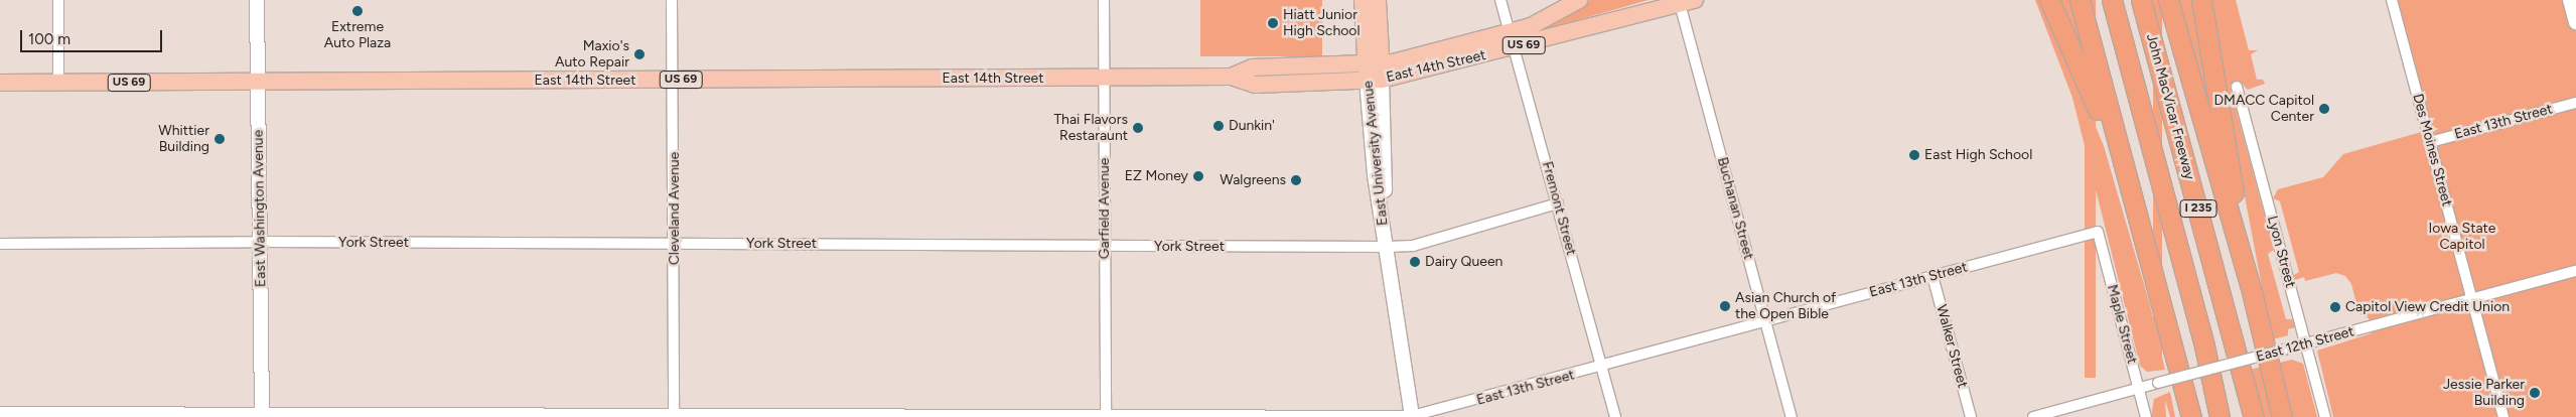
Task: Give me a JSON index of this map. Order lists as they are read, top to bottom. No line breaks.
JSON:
{"streets":{"highway":["John MacVicar Freeway","I 235"],"main road":["US 69","East 14th Street","East University Avenue"],"street":["East 13th Street","Des Moines Street","East Washington Avenue","Cleveland Avenue","Garfield Avenue","Fremont Street","Buchanan Street","York Street","Lyon Street","Maple Street","East 12th Street","Walker Street"]},"crossings":[["US 69","East 14th Street"],["US 69","Fremont Street"],["East 14th Street","East University Avenue"],["East 14th Street","East Washington Avenue"],["East 14th Street","Cleveland Avenue"],["East 14th Street","Garfield Avenue"],["East 14th Street","Fremont Street"],["East 14th Street","Buchanan Street"],["East 13th Street","Des Moines Street"],["East 13th Street","East University Avenue"],["East 13th Street","East Washington Avenue"],["East 13th Street","Cleveland Avenue"],["East 13th Street","Garfield Avenue"],["East 13th Street","Fremont Street"],["East 13th Street","Buchanan Street"],["East 13th Street","Maple Street"],["East 13th Street","Walker Street"],["Des Moines Street","East 12th Street"],["East University Avenue","York Street"],["East Washington Avenue","York Street"],["Cleveland Avenue","York Street"],["Garfield Avenue","York Street"],["Fremont Street","York Street"],["Lyon Street","East 12th Street"],["Maple Street","East 12th Street"]],"parks":["Iowa State Capitol"],"places":["Extreme Auto Plaza","Hiatt Junior High School","Maxio's Auto Repair","DMACC Capitol Center","Dunkin'","Thai Flavors Restaraunt","Whittier Building","East High School","EZ Money","Walgreens","Dairy Queen","Asian Church of the Open Bible","Capitol View Credit Union","Jessie Parker Building"],"scale_bar":"100 m"}
